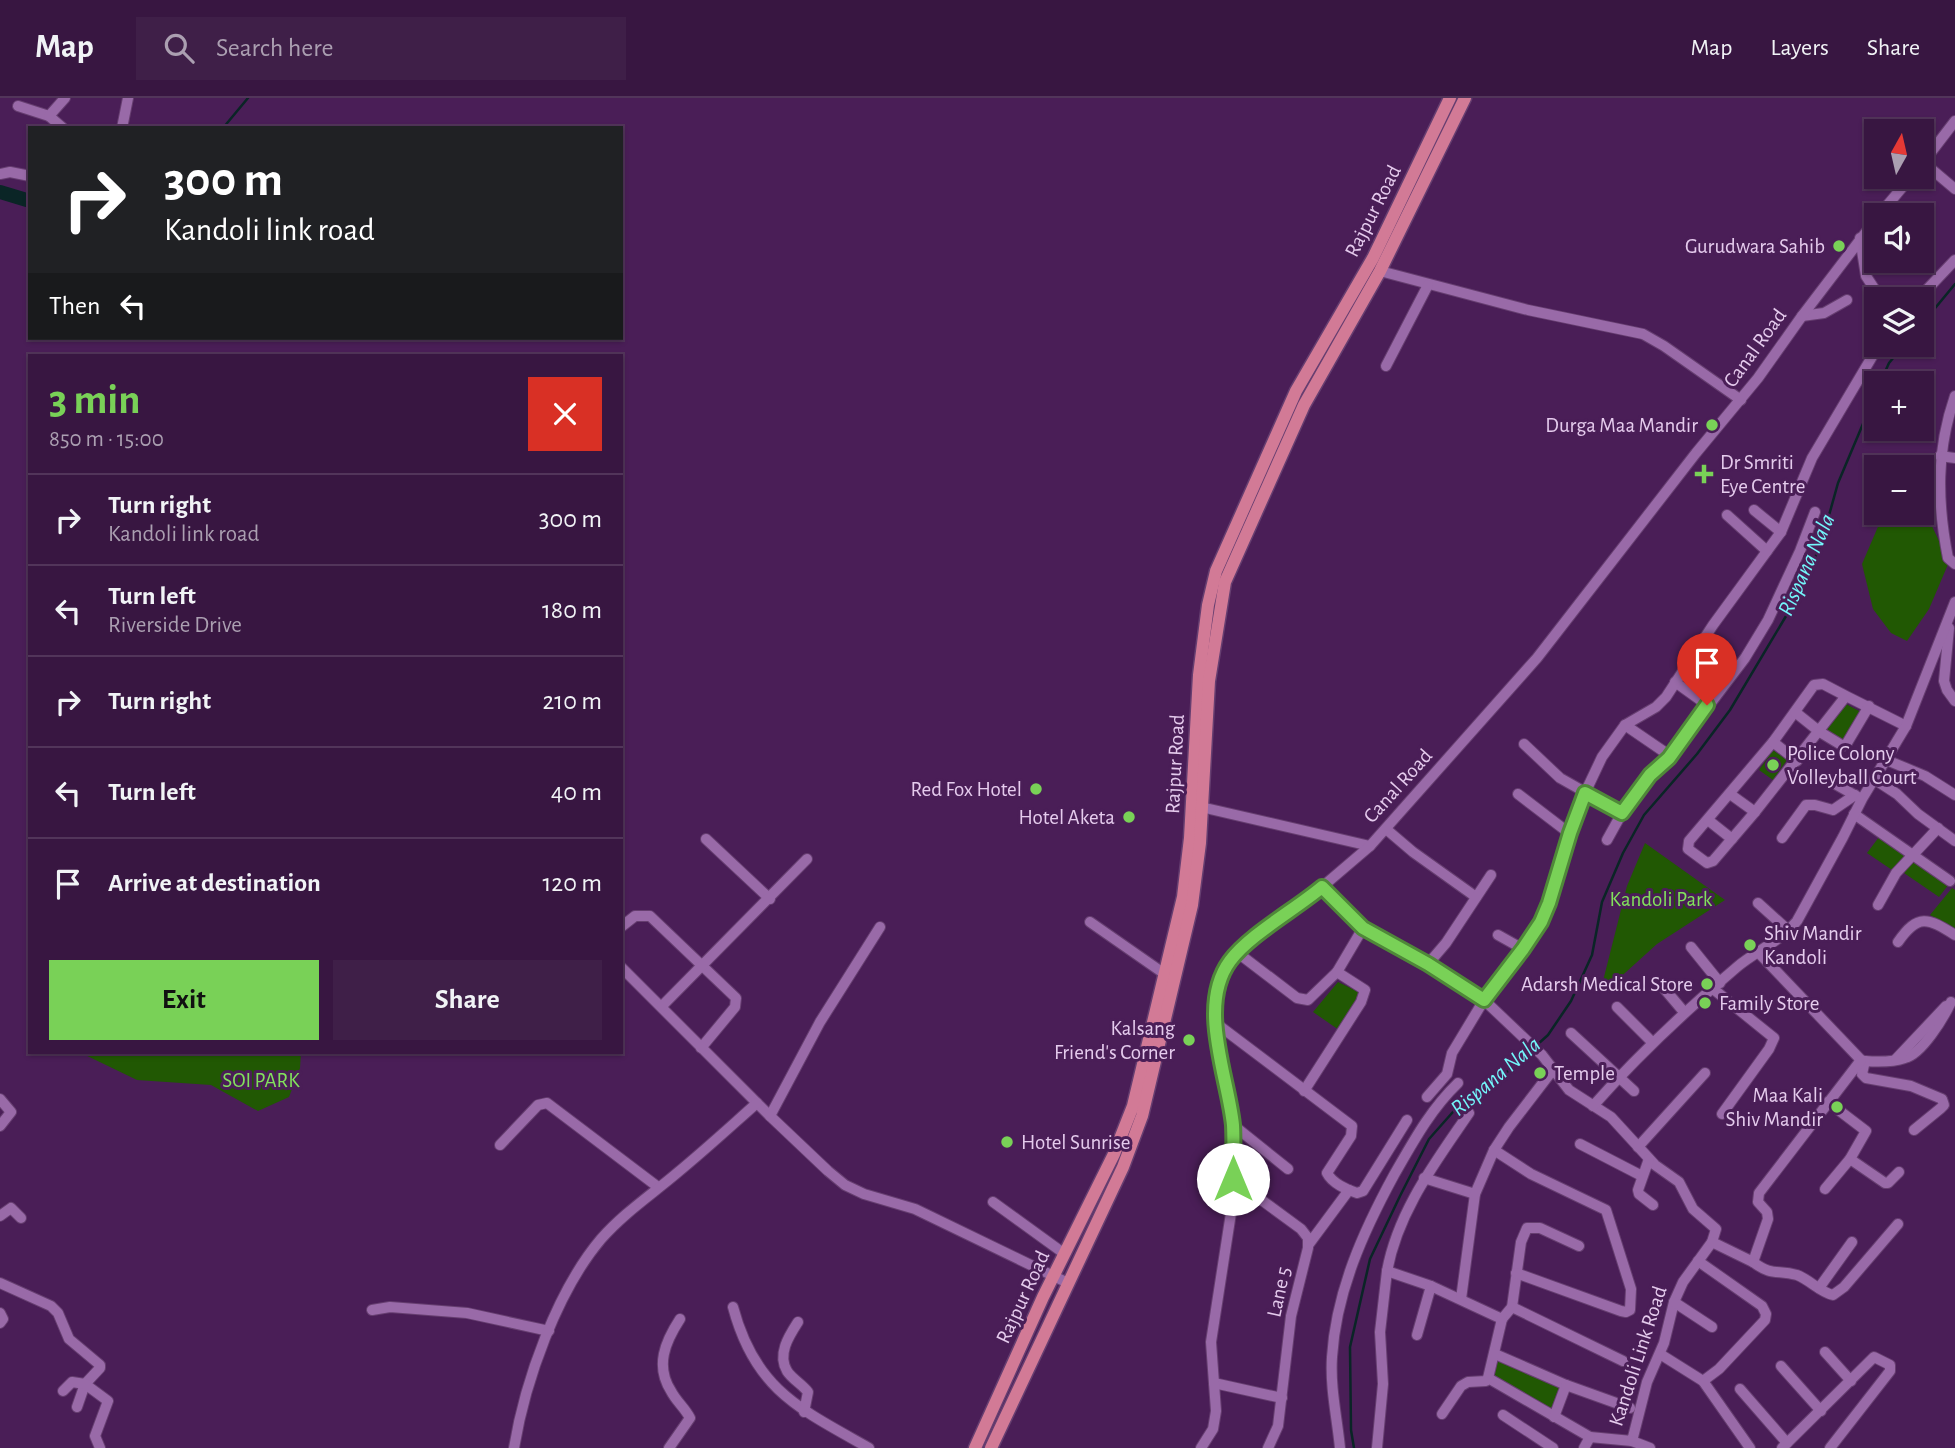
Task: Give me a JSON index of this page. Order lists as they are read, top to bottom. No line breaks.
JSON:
{"streets":{"main road":["Rajpur Road"],"street":["Canal Road","Lane 5","Kandoli Link Road"]},"crossings":[["Canal Road","Lane 5"]],"water":["Rispana Nala"],"parks":["Kandoli Park","SOI PARK"],"places":{"other":["Gurudwara Sahib","Durga Maa Mandir","Police Colony Volleyball Court","Red Fox Hotel","Hotel Aketa","Shiv Mandir Kandoli","Adarsh Medical Store","Family Store","Kalsang Friend's Corner","Temple","Maa Kali Shiv Mandir","Hotel Sunrise"],"health":["Dr Smriti Eye Centre"]},"north":"top","page":{"header":"Map","search":"Search here","nav":["Map","Layers","Share"],"map_buttons":["+","−"],"turn":["300 m","Kandoli link road"],"then":"Then","heading":["3 min","850 m · 15:00"],"list":[{"name":"Turn right","note":"Kandoli link road","value":"300 m"},{"name":"Turn left","note":"Riverside Drive","value":"180 m"},{"name":"Turn right","value":"210 m"},{"name":"Turn left","value":"40 m"},{"name":"Arrive at destination","value":"120 m"}],"buttons":["Exit","Share"]}}
